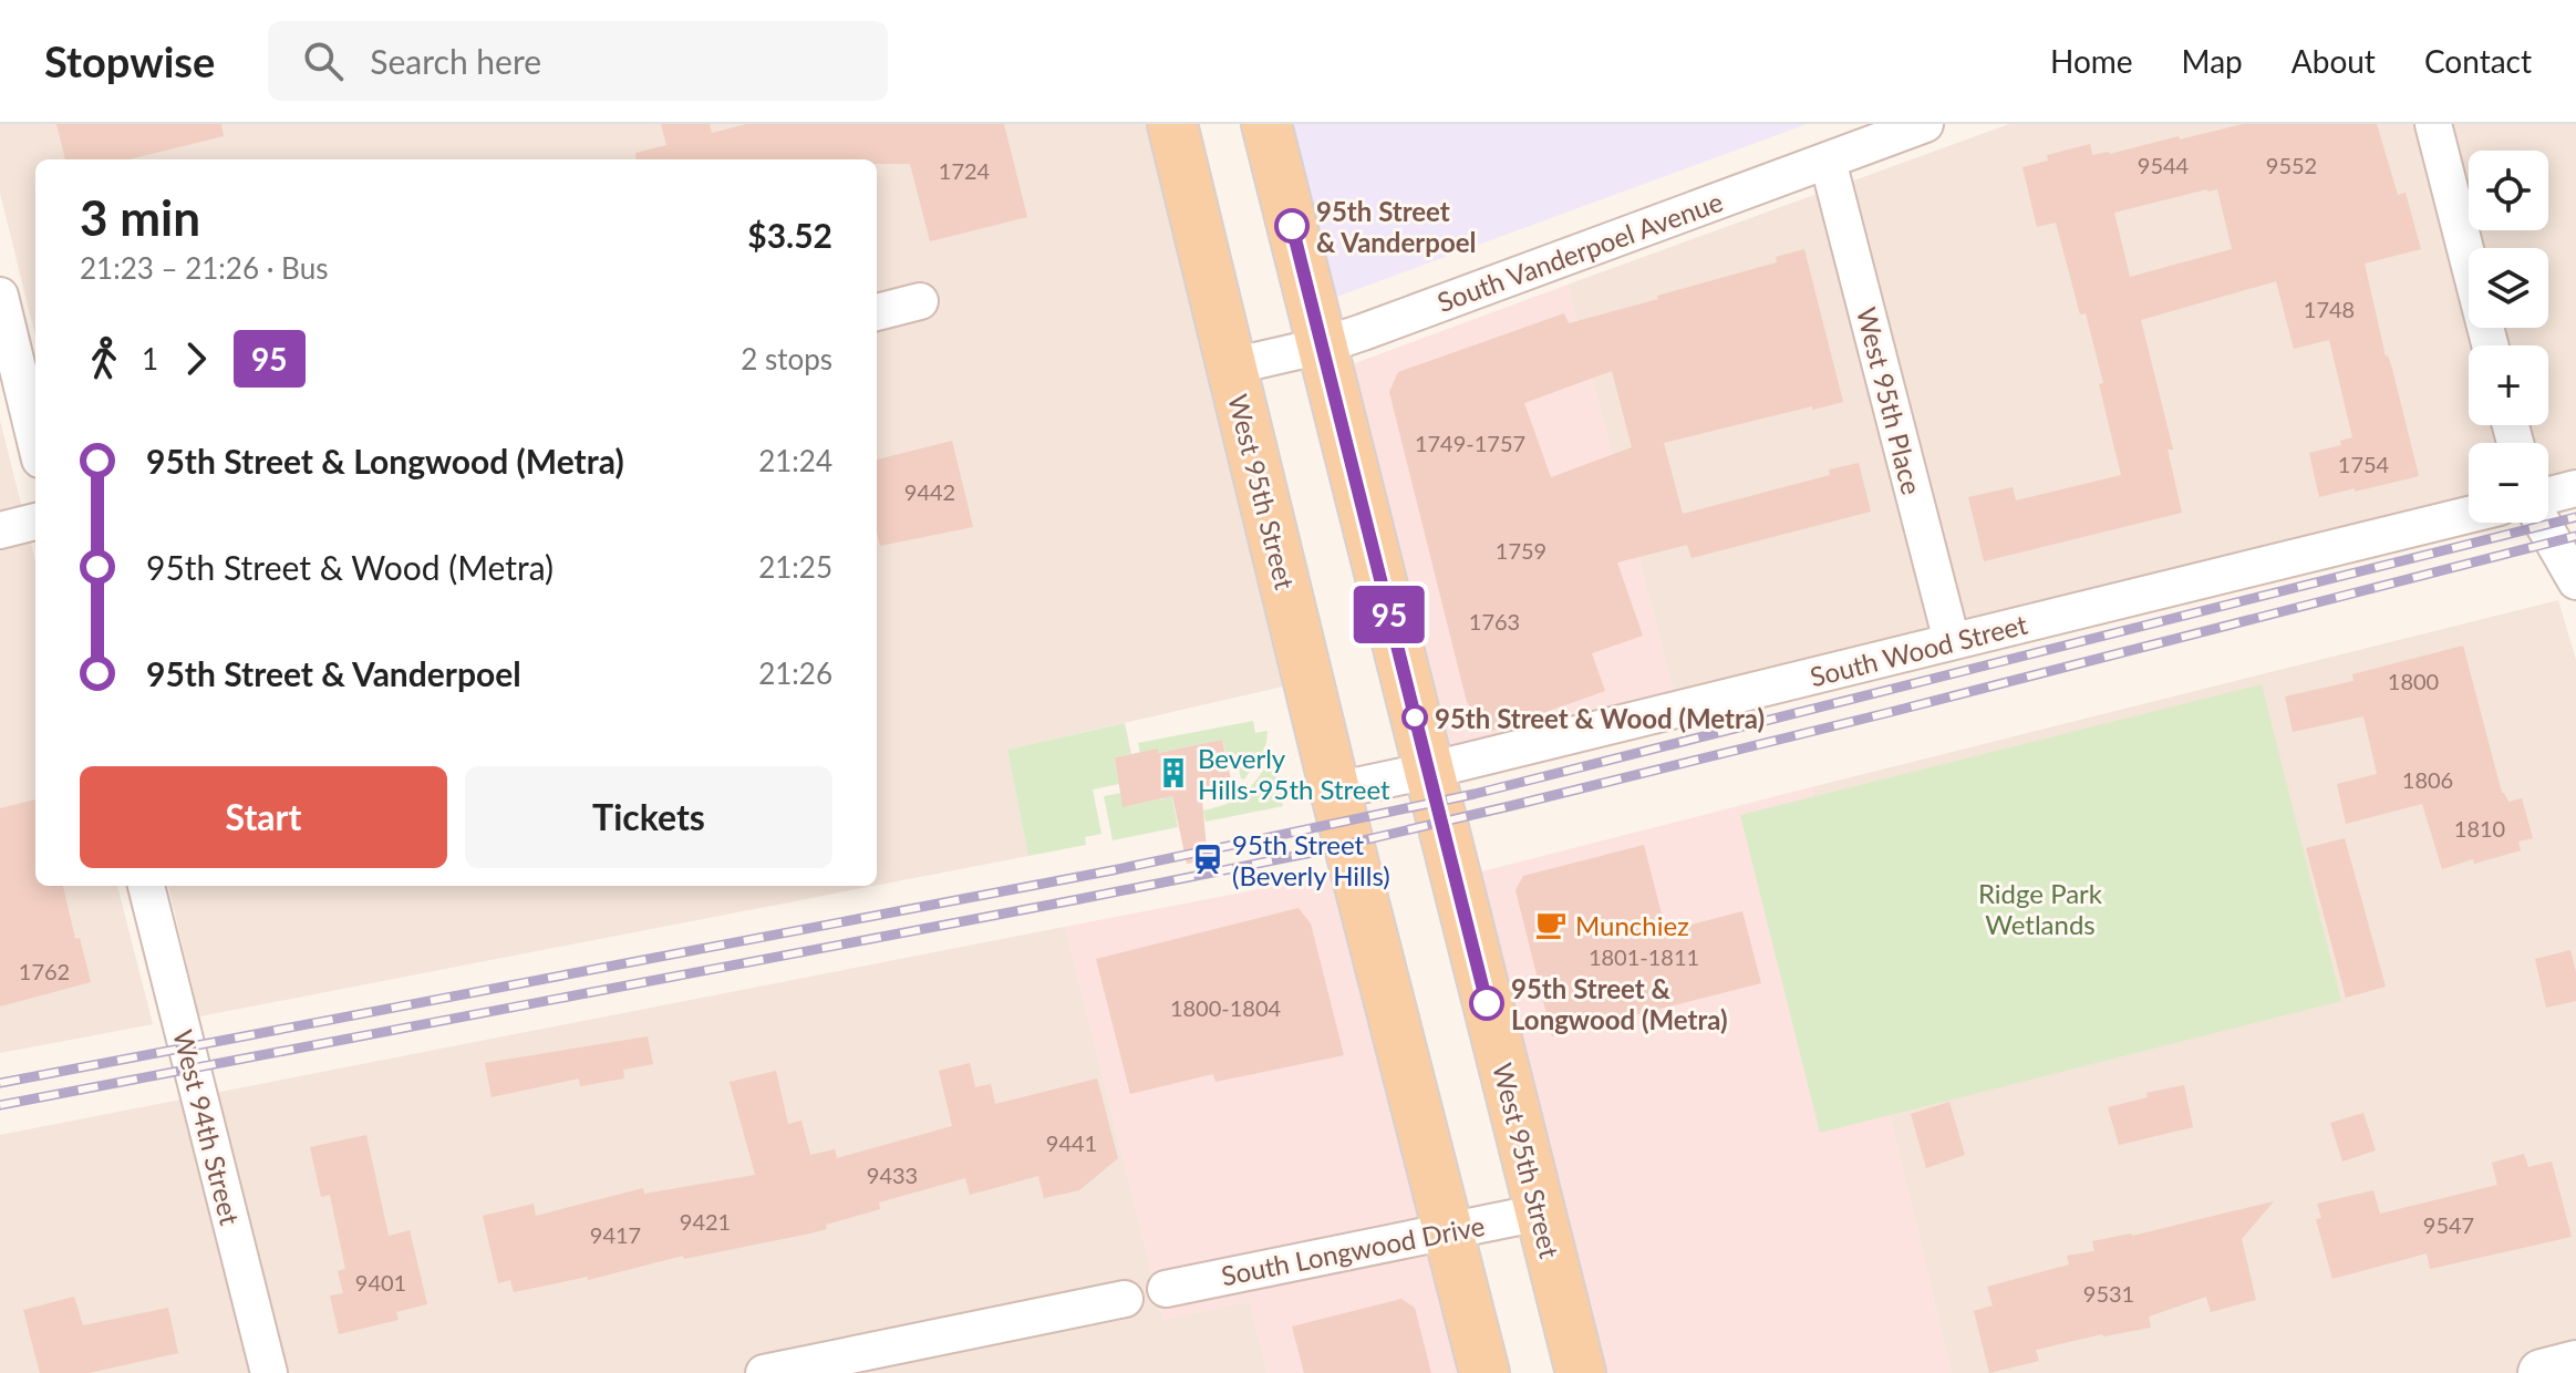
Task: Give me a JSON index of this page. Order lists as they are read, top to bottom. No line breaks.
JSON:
{"streets":{"main road":["West 95th Street"],"street":["South Vanderpoel Avenue","West 95th Place","South Wood Street","West 94th Street","South Longwood Drive"]},"crossings":[["South Vanderpoel Avenue","West 95th Place"],["South Vanderpoel Avenue","West 95th Street"],["West 95th Place","South Wood Street"],["West 95th Street","South Wood Street"],["West 95th Street","South Longwood Drive"]],"parks":["Ridge Park Wetlands"],"places":{"other":["95th Street & Vanderpoel","95th Street & Wood (Metra)","95th Street & Longwood (Metra)"],"building":["Beverly Hills-95th Street"],"station":["95th Street (Beverly Hills)"],"cafe":["Munchiez"]},"lines":["bus line 95"],"house_numbers":["9544","9552","1724","1748","1749-1757","1754","9442","1759","1763","1800","1806","1810","1801-1811","1762","1800-1804","9441","9433","9421","9547","9417","9401","9531"],"page":{"header":"Stopwise","search":"Search here","nav":["Home","Map","About","Contact"],"on_map":"95","map_buttons":["+","−"],"heading":["3 min","21:23 – 21:26 · Bus","$3.52"],"legs":["1","95","2 stops"],"list":[{"name":"95th Street & Longwood (Metra)","value":"21:24"},{"name":"95th Street & Wood (Metra)","value":"21:25"},{"name":"95th Street & Vanderpoel","value":"21:26"}],"buttons":["Start","Tickets"]}}
